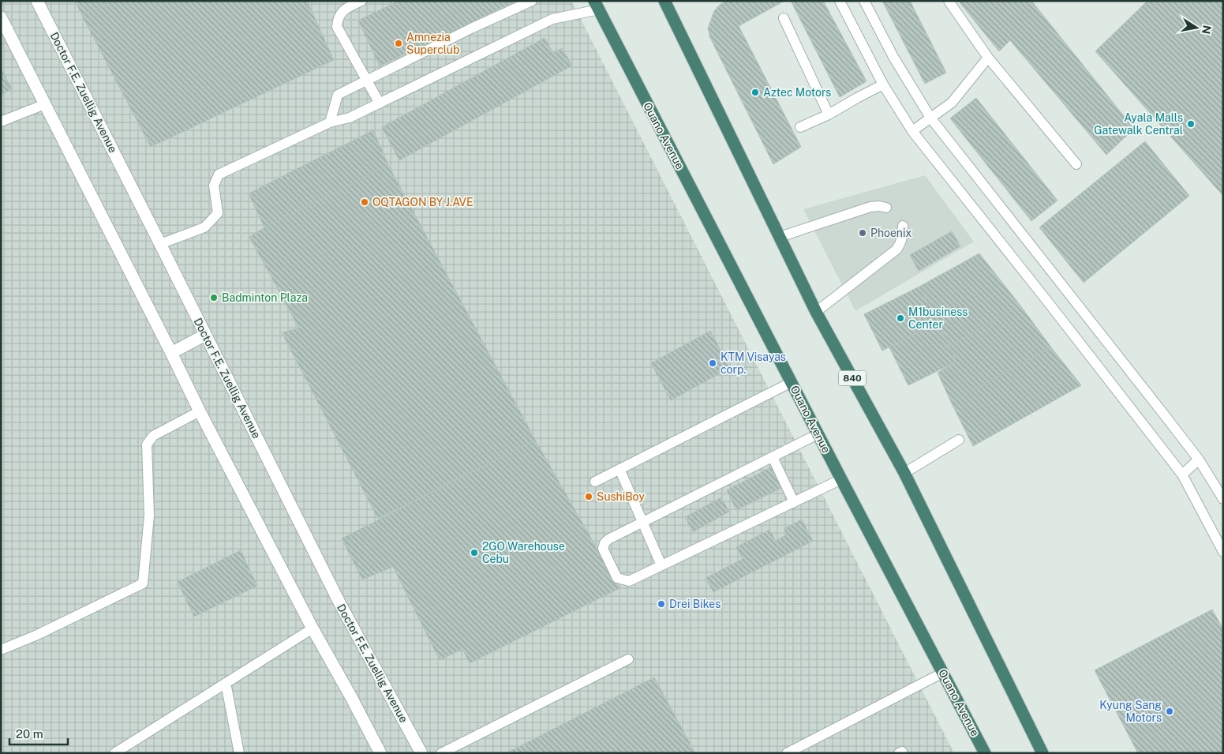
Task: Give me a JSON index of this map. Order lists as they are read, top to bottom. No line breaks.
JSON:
{"streets":{"highway":["Ouano Avenue","840"],"street":["Doctor F.E. Zuellig Avenue"]},"places":["Amnezia Superclub","Aztec Motors","Ayala Malls Gatewalk Central","OQTAGON BY J.AVE","Phoenix","Badminton Plaza","M1business Center","KTM Visayas corp.","SushiBoy","2GO Warehouse Cebu","Drei Bikes","Kyung Sang Motors"],"scale_bar":"20 m","north":"right"}
